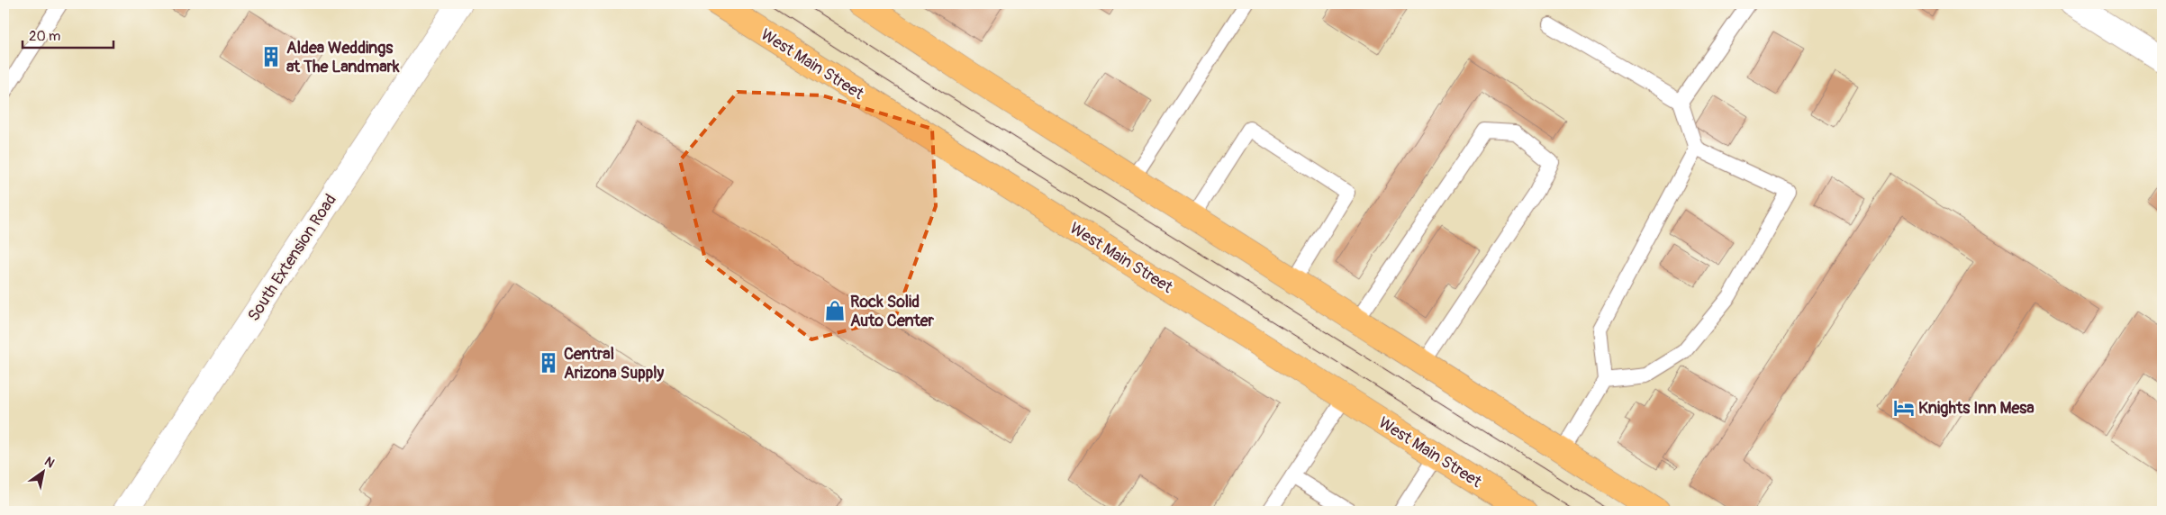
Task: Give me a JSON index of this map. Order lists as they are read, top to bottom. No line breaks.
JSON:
{"streets":{"main road":["West Main Street"],"street":["South Extension Road"]},"places":{"building":["Aldea Weddings at The Landmark","Central Arizona Supply"],"shop":["Rock Solid Auto Center"],"hotel":["Knights Inn Mesa"]},"scale_bar":"20 m","north":"top right"}
